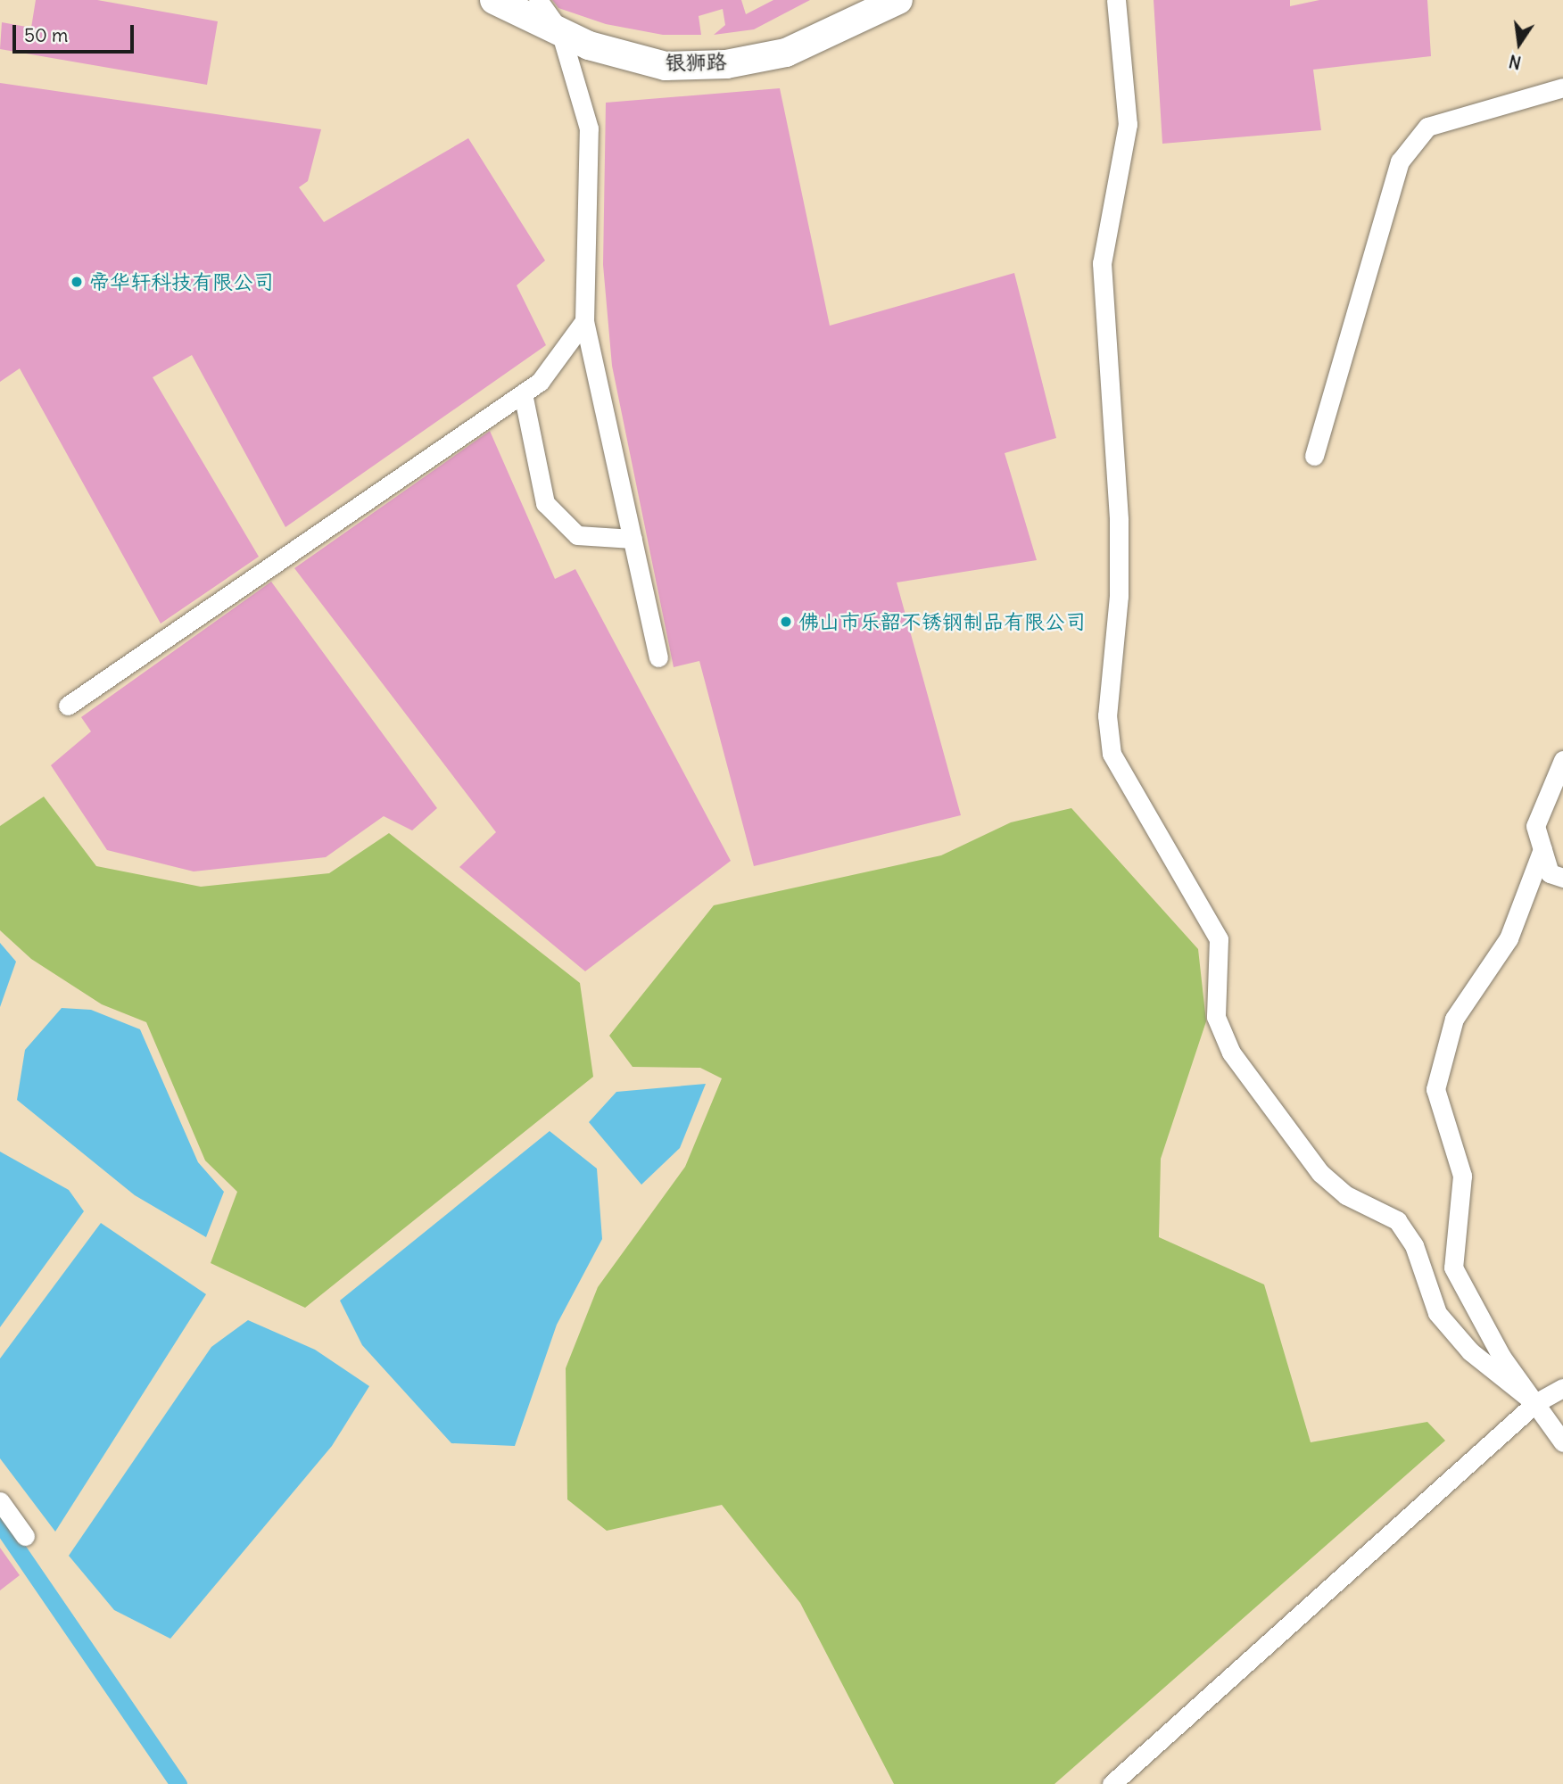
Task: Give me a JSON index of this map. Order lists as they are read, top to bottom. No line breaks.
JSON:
{"streets":{"main road":["银狮路"]},"places":["帝华轩科技有限公司","佛山市乐韶不锈钢制品有限公司"],"scale_bar":"50 m","north":"bottom"}
